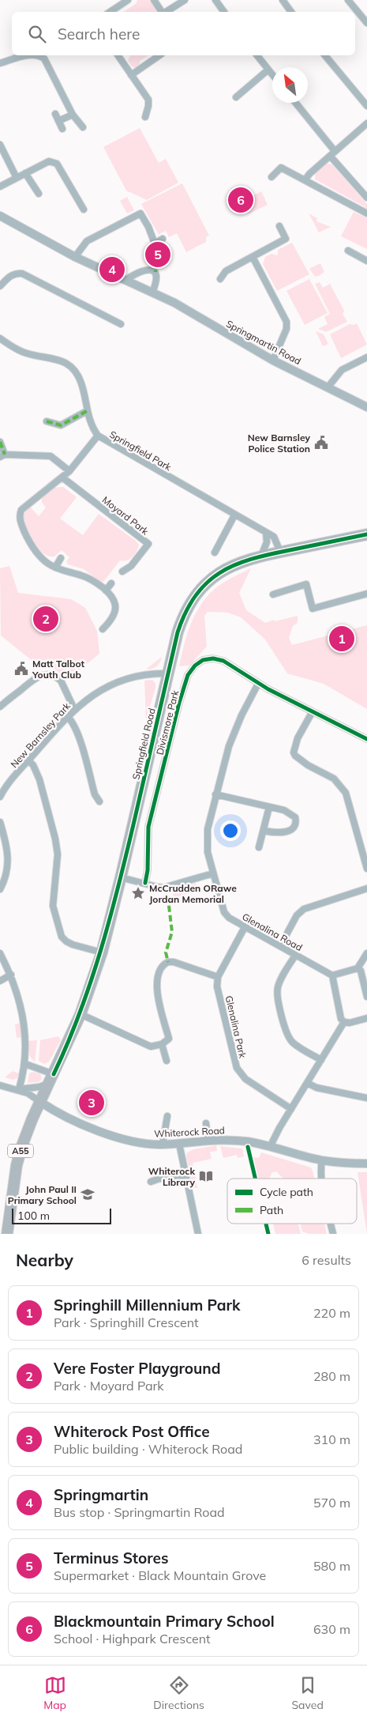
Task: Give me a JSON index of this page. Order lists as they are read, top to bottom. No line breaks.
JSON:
{"streets":{"highway":["Springfield Road","A55"],"street":["Springmartin Road","Springfield Park","Moyard Park","Divismore Park","New Barnsley Park","Glenalina Road","Glenalina Park","Whiterock Road"]},"crossings":[["Springfield Park","Springfield Road"],["Divismore Park","Glenalina Road"],["New Barnsley Park","Springfield Road"],["Springfield Road","Whiterock Road"]],"places":{"public building":["New Barnsley Police Station","Matt Talbot Youth Club"],"place":["McCrudden ORawe Jordan Memorial"],"library":["Whiterock Library"],"school or university":["John Paul II Primary School"]},"legend":["Cycle path","Path"],"scale_bar":"100 m","north":"top left","page":{"search":"Search here","pins":["6","5","4","2","1","3"],"scale":"100 m","heading":["Nearby","6 results"],"list":[{"mark":"1","name":"Springhill Millennium Park","note":"Park · Springhill Crescent","value":"220 m"},{"mark":"2","name":"Vere Foster Playground","note":"Park · Moyard Park","value":"280 m"},{"mark":"3","name":"Whiterock Post Office","note":"Public building · Whiterock Road","value":"310 m"},{"mark":"4","name":"Springmartin","note":"Bus stop · Springmartin Road","value":"570 m"},{"mark":"5","name":"Terminus Stores","note":"Supermarket · Black Mountain Grove","value":"580 m"},{"mark":"6","name":"Blackmountain Primary School","note":"School · Highpark Crescent","value":"630 m"}],"nav":["Map","Directions","Saved"]}}
